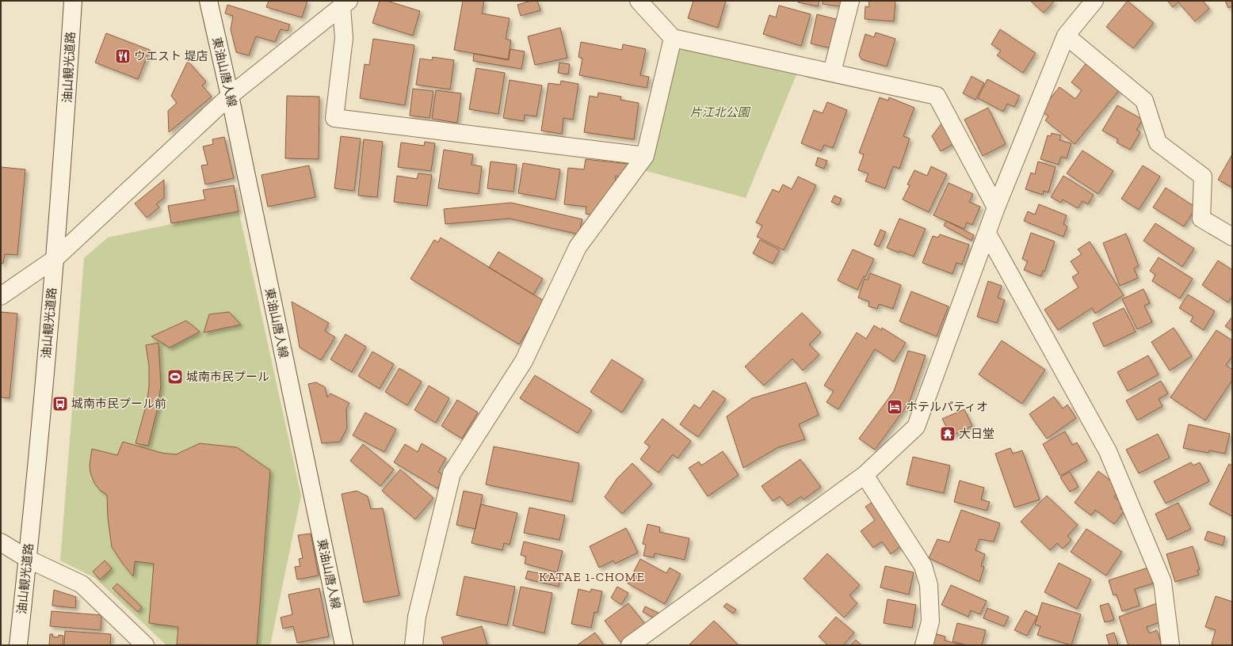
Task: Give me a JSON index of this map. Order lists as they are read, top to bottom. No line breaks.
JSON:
{"streets":{"street":["油山観光道路","東油山唐人線"]},"districts":["KATAE 1-CHOME"],"parks":["片江北公園"],"places":{"restaurant":["ウエスト 堤店"],"sports":["城南市民プール"],"bus stop":["城南市民プール前"],"hotel":["ホテルパティオ"],"temple":["大日堂"]}}
